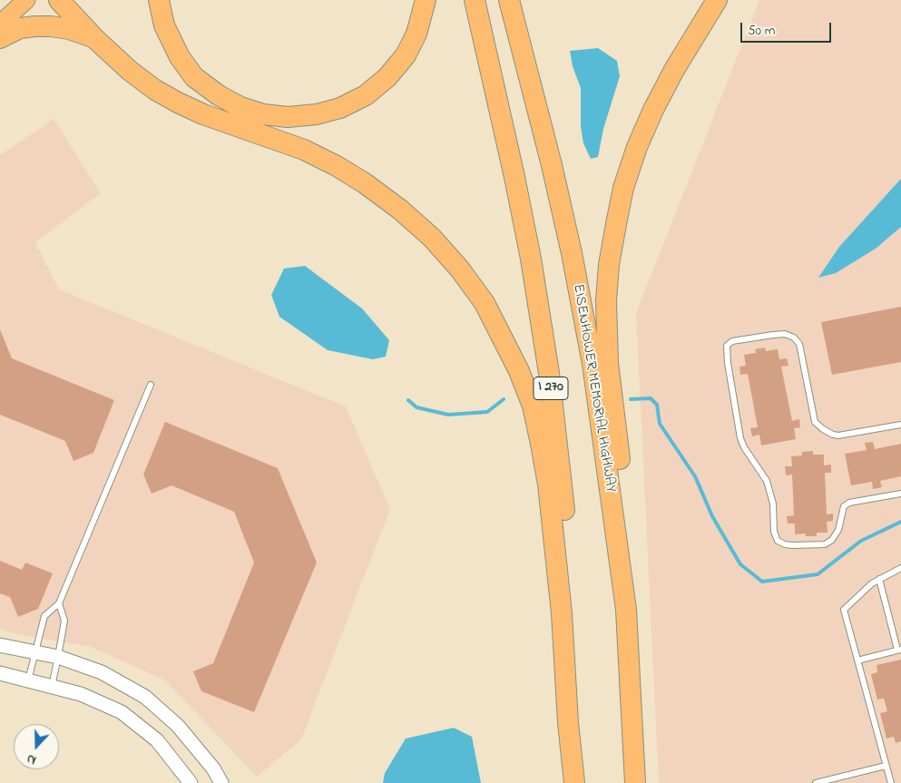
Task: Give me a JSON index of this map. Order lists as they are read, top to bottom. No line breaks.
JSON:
{"streets":{"highway":["I 270","EISENHOWER MEMORIAL HIGHWAY"]},"scale_bar":"50 m","north":"bottom"}
